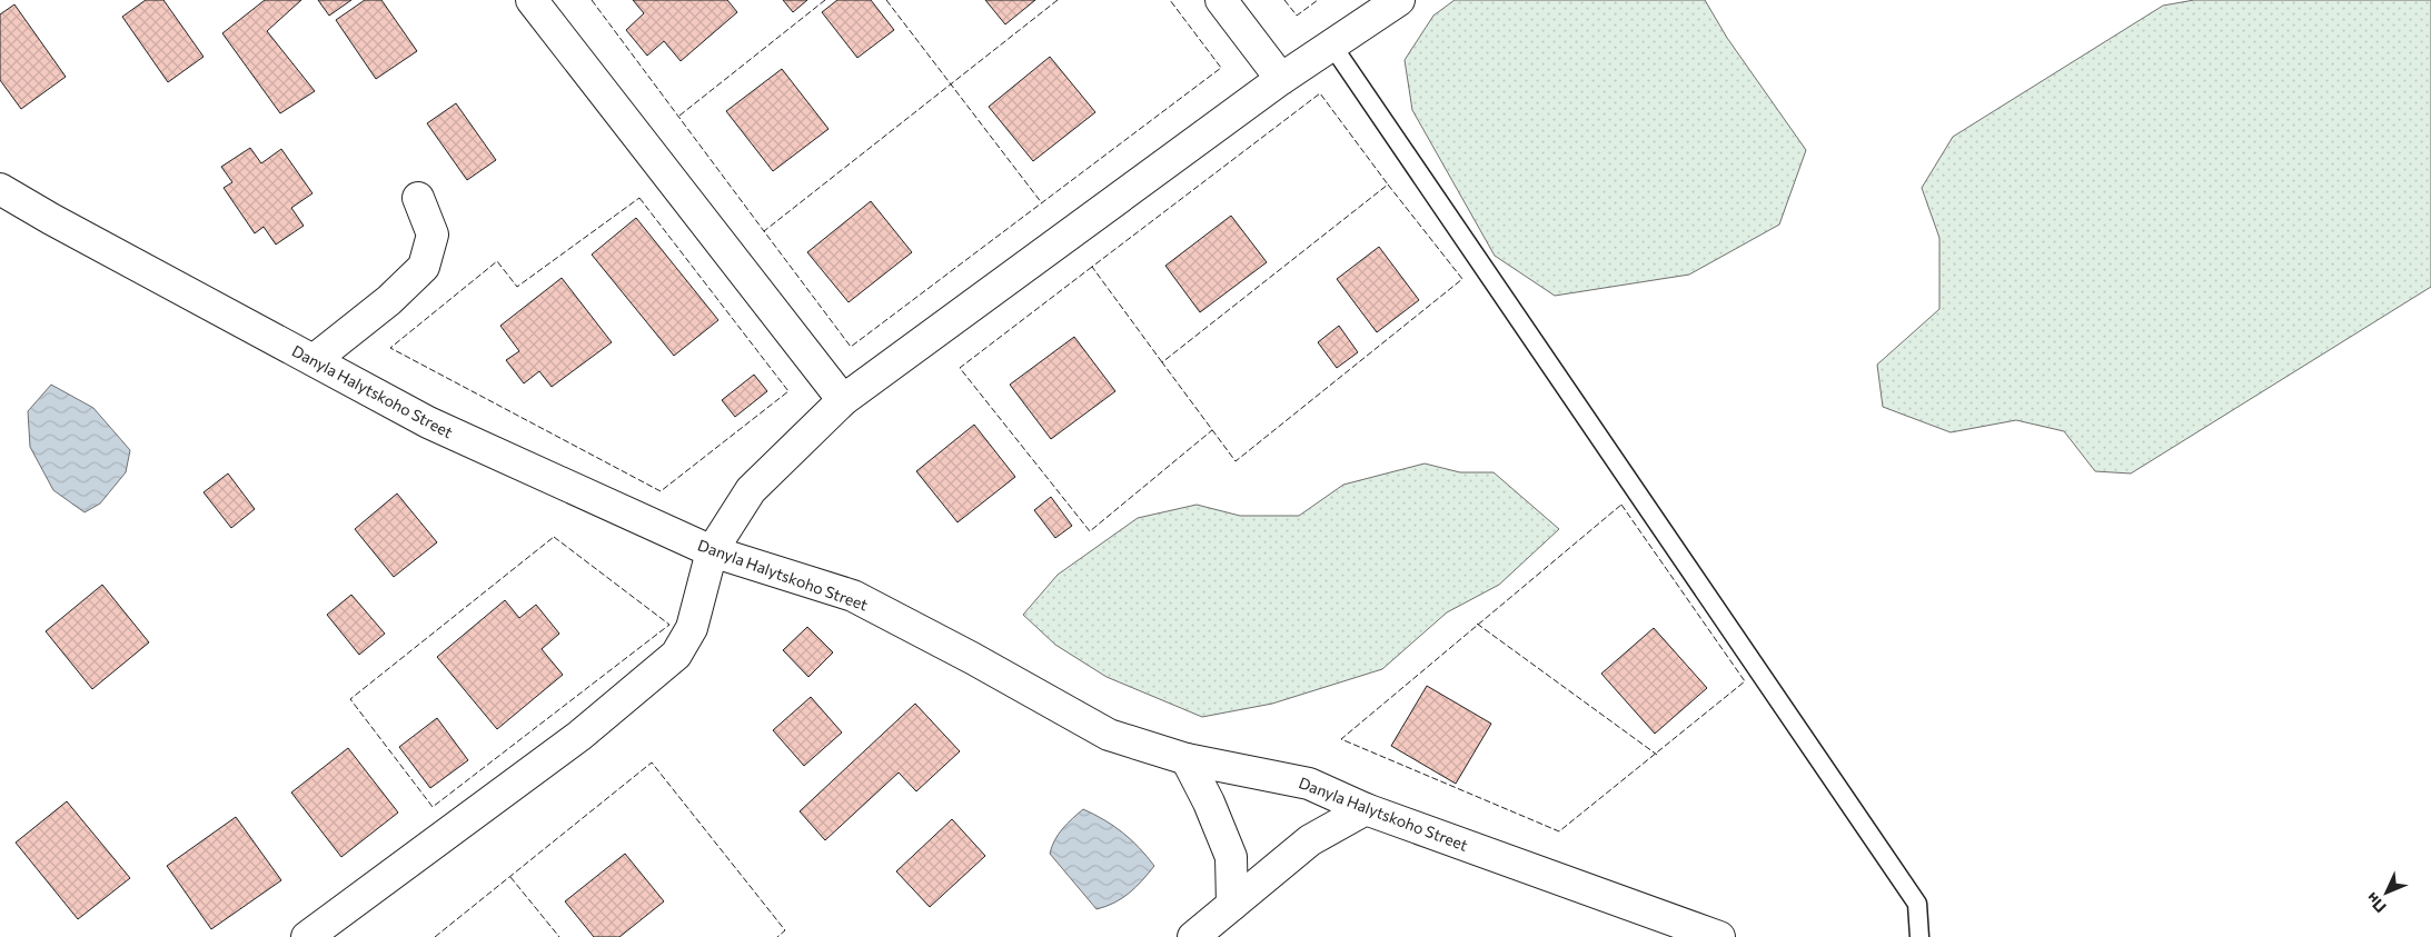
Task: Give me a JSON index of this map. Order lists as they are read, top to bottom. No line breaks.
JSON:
{"streets":{"street":["Danyla Halytskoho Street"]},"north":"bottom left"}
